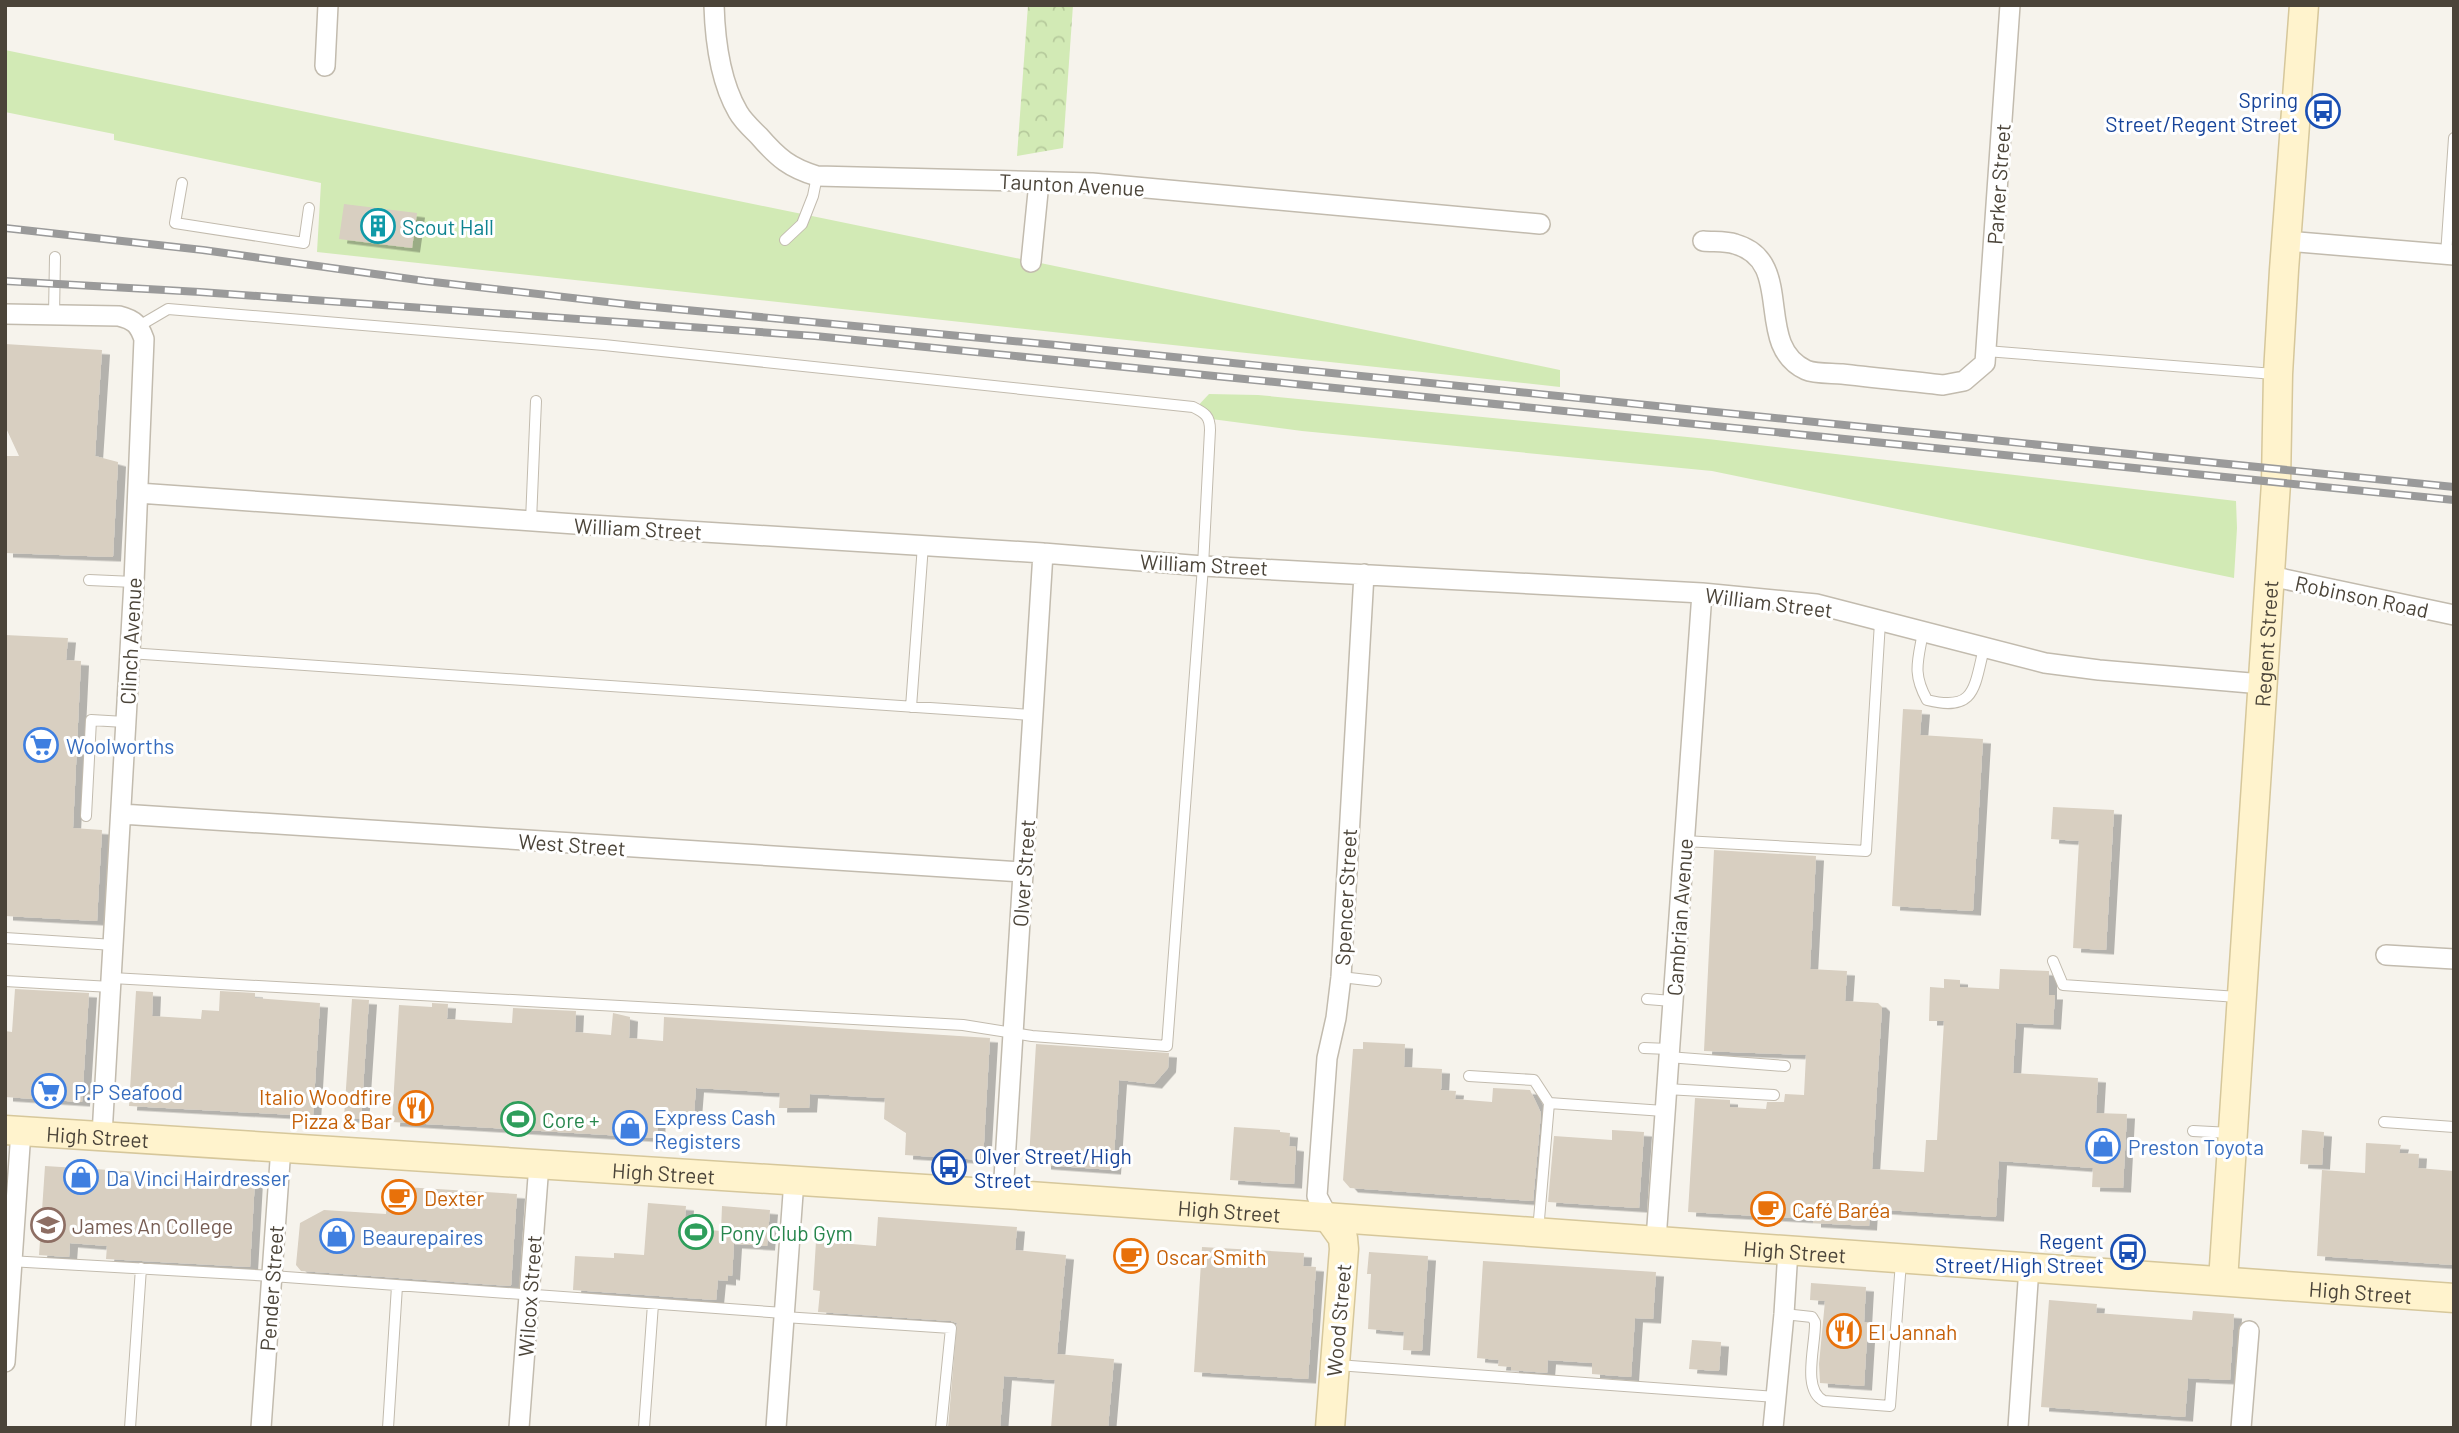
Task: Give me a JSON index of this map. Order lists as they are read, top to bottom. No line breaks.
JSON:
{"streets":{"main road":["Regent Street","High Street","Wood Street"],"street":["Taunton Avenue","Parker Street","William Street","Robinson Road","Clinch Avenue","West Street","Olver Street","Spencer Street","Cambrian Avenue","Pender Street","Wilcox Street"]},"crossings":[["William Street","Clinch Avenue"],["William Street","Regent Street"],["William Street","Olver Street"],["William Street","Spencer Street"],["William Street","Cambrian Avenue"],["Robinson Road","Regent Street"],["Clinch Avenue","West Street"],["Clinch Avenue","High Street"],["Regent Street","High Street"],["West Street","Olver Street"],["Olver Street","High Street"],["Spencer Street","High Street"],["Spencer Street","Wood Street"],["Cambrian Avenue","High Street"],["High Street","Pender Street"],["High Street","Wilcox Street"],["High Street","Wood Street"]],"places":{"bus stop":["Spring Street/Regent Street","Olver Street/High Street","Regent Street/High Street"],"building":["Scout Hall"],"supermarket":["Woolworths","P.P Seafood"],"restaurant":["Italio Woodfire Pizza & Bar","El Jannah"],"sports":["Core +","Pony Club Gym"],"shop":["Express Cash Registers","Preston Toyota","Da Vinci Hairdresser","Beaurepaires"],"cafe":["Dexter","Café Baréa","Oscar Smith"],"school or university":["James An College"]}}
